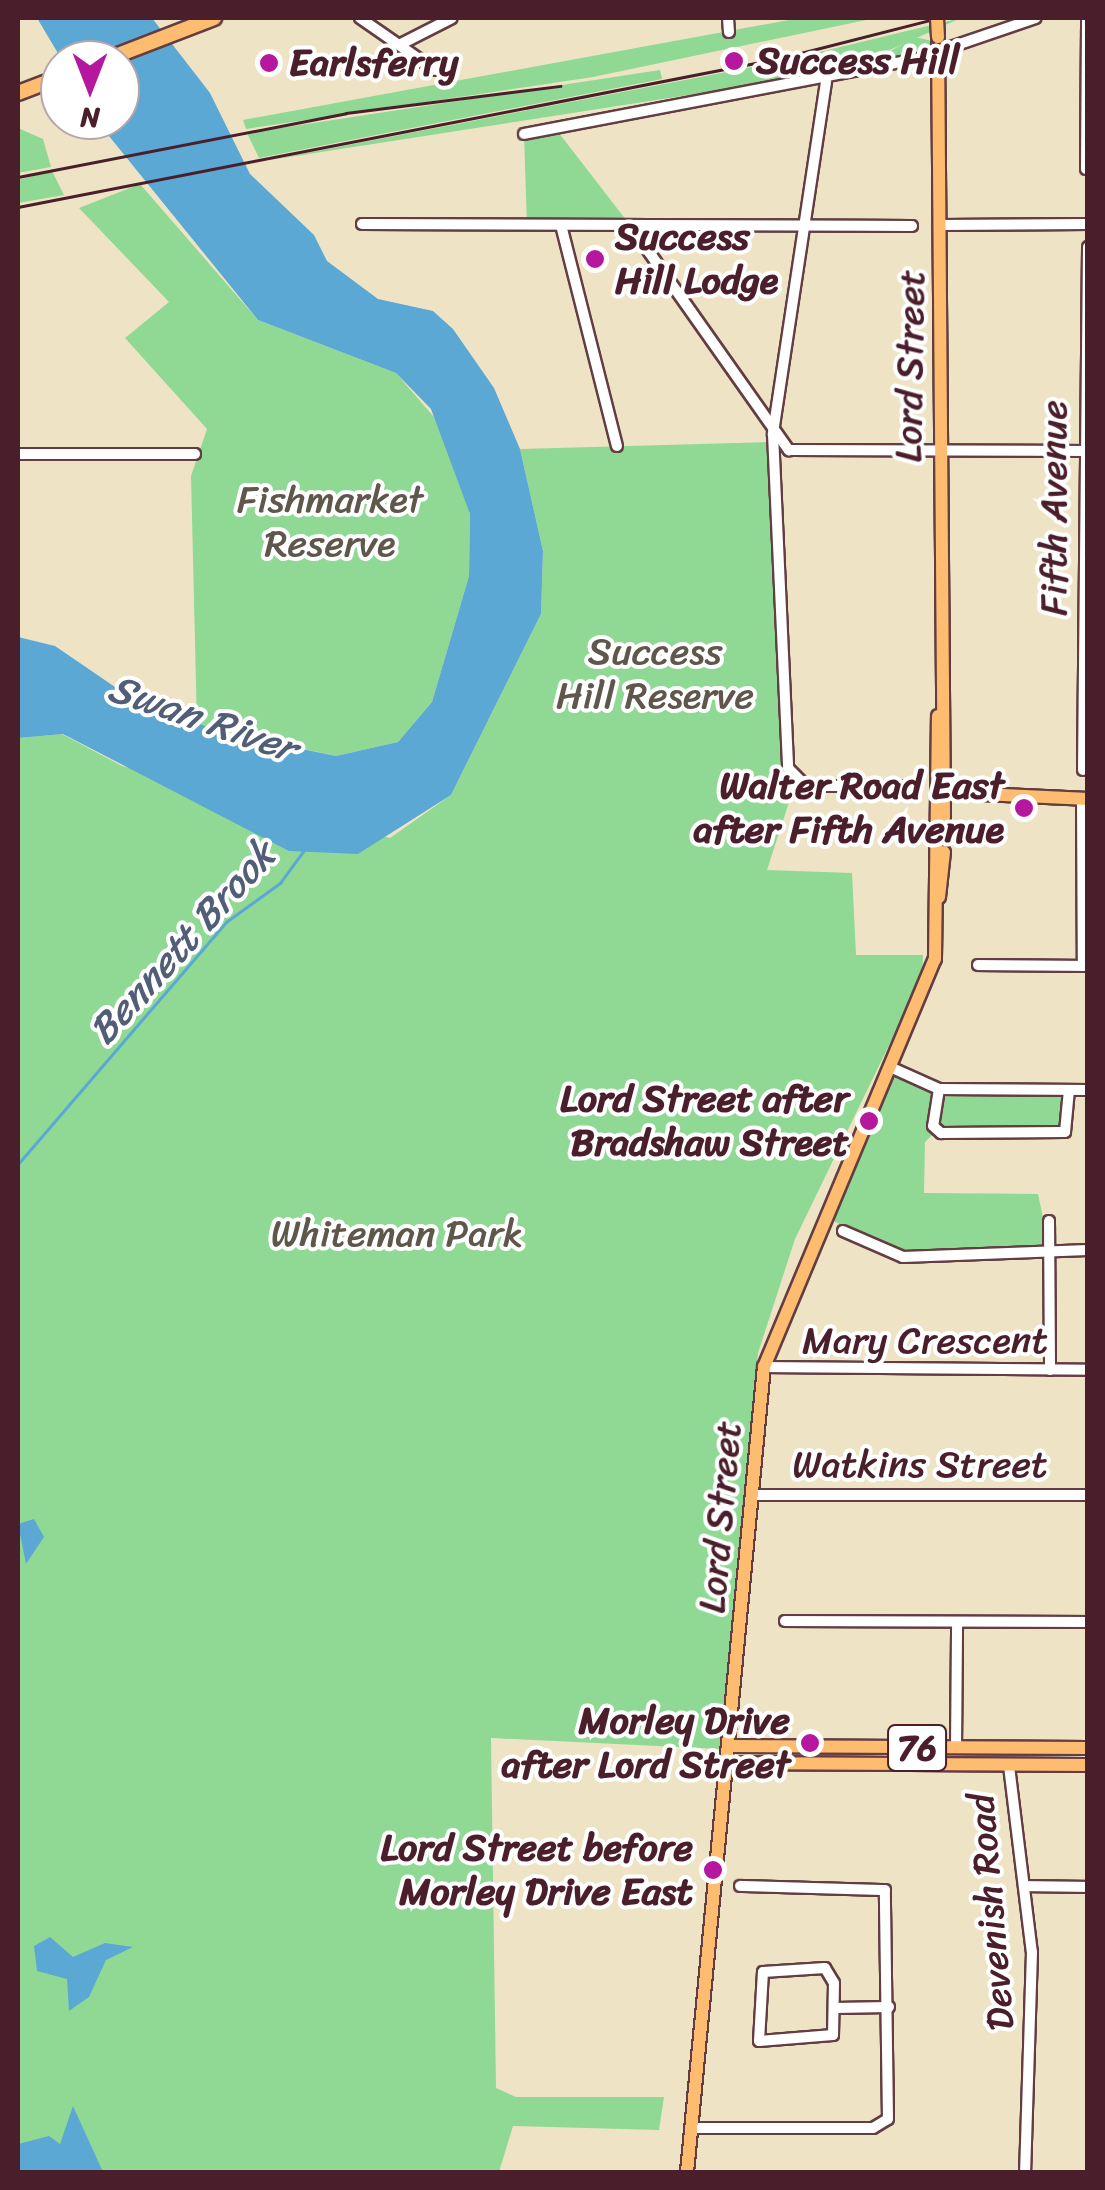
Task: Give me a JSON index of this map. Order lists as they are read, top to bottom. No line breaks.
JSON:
{"streets":{"main road":["Lord Street","76"],"street":["Fifth Avenue","Mary Crescent","Watkins Street","Devenish Road"]},"crossings":[["Lord Street","Mary Crescent"],["Lord Street","Watkins Street"],["Lord Street","76"],["76","Devenish Road"]],"water":["Swan River","Bennett Brook"],"parks":["Fishmarket Reserve","Success Hill Reserve","Whiteman Park"],"places":["Success Hill","Earlsferry","Success Hill Lodge","Walter Road East after Fifth Avenue","Lord Street after Bradshaw Street","Morley Drive after Lord Street","Lord Street before Morley Drive East"],"north":"bottom"}
